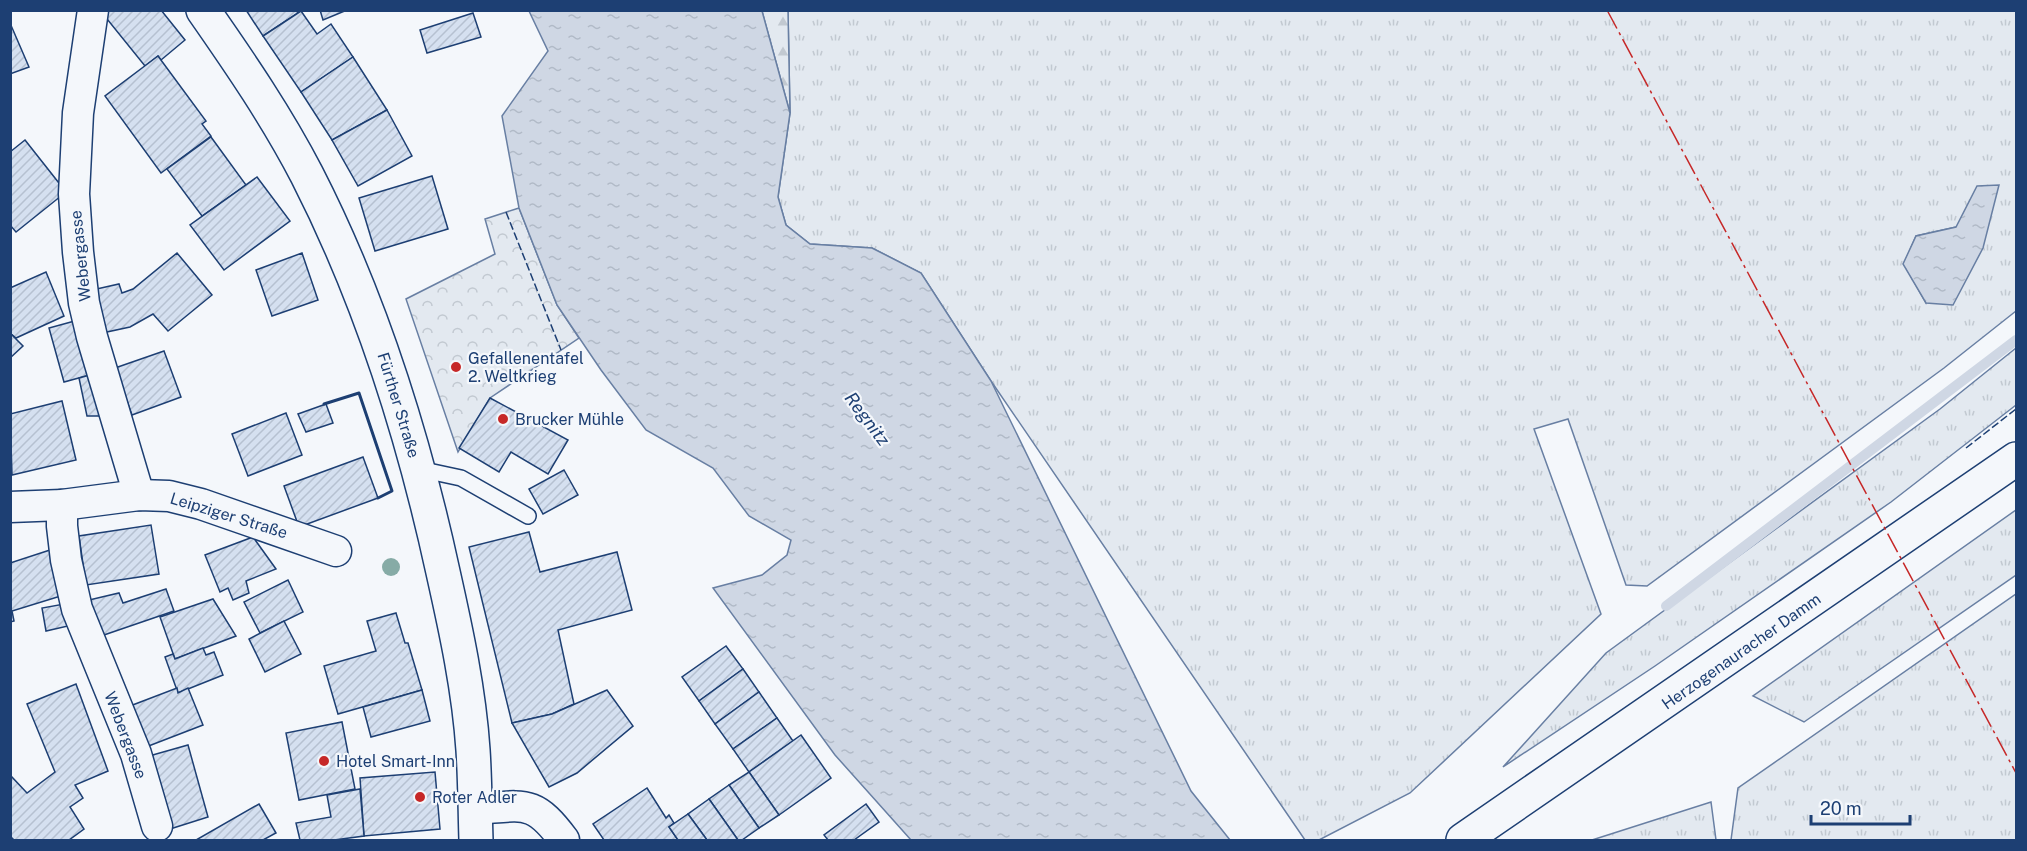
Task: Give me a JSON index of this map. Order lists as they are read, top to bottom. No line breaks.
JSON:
{"streets":{"street":["Webergasse","Fürther Straße","Leipziger Straße","Herzogenauracher Damm"]},"crossings":[["Webergasse","Leipziger Straße"]],"water":["Regnitz"],"places":["Gefallenentafel 2. Weltkrieg","Brucker Mühle","Hotel Smart-Inn","Roter Adler"],"scale_bar":"20 m"}
